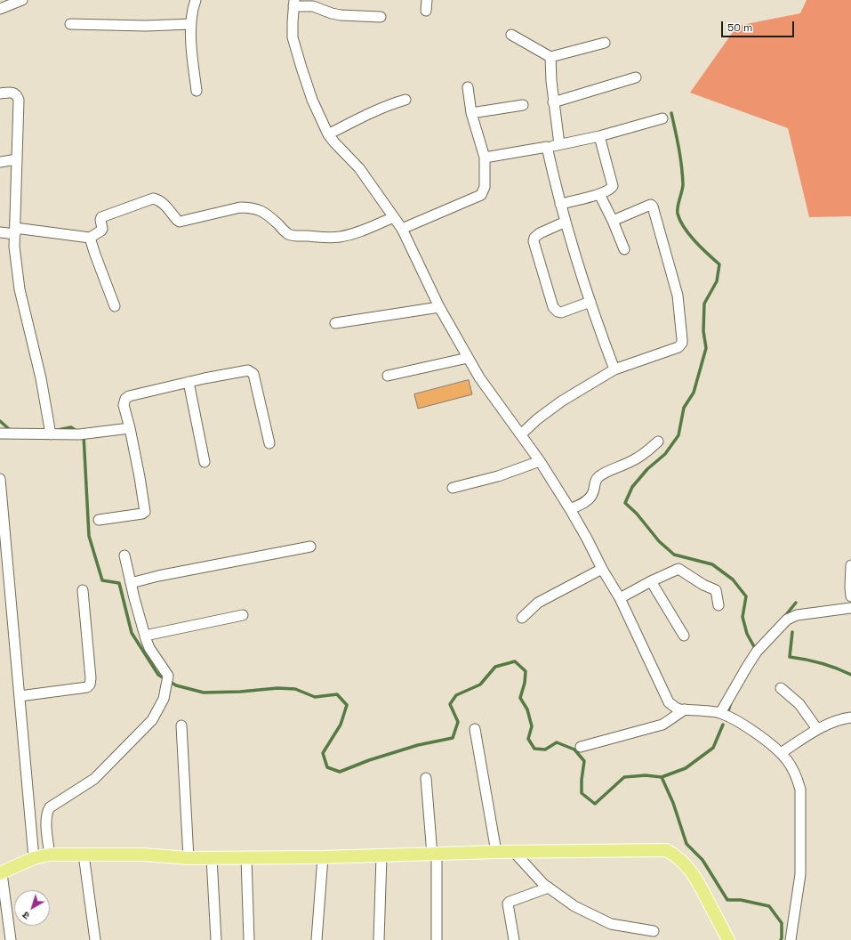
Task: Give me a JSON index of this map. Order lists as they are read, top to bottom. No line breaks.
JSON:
{"scale_bar":"50 m","north":"bottom left"}
